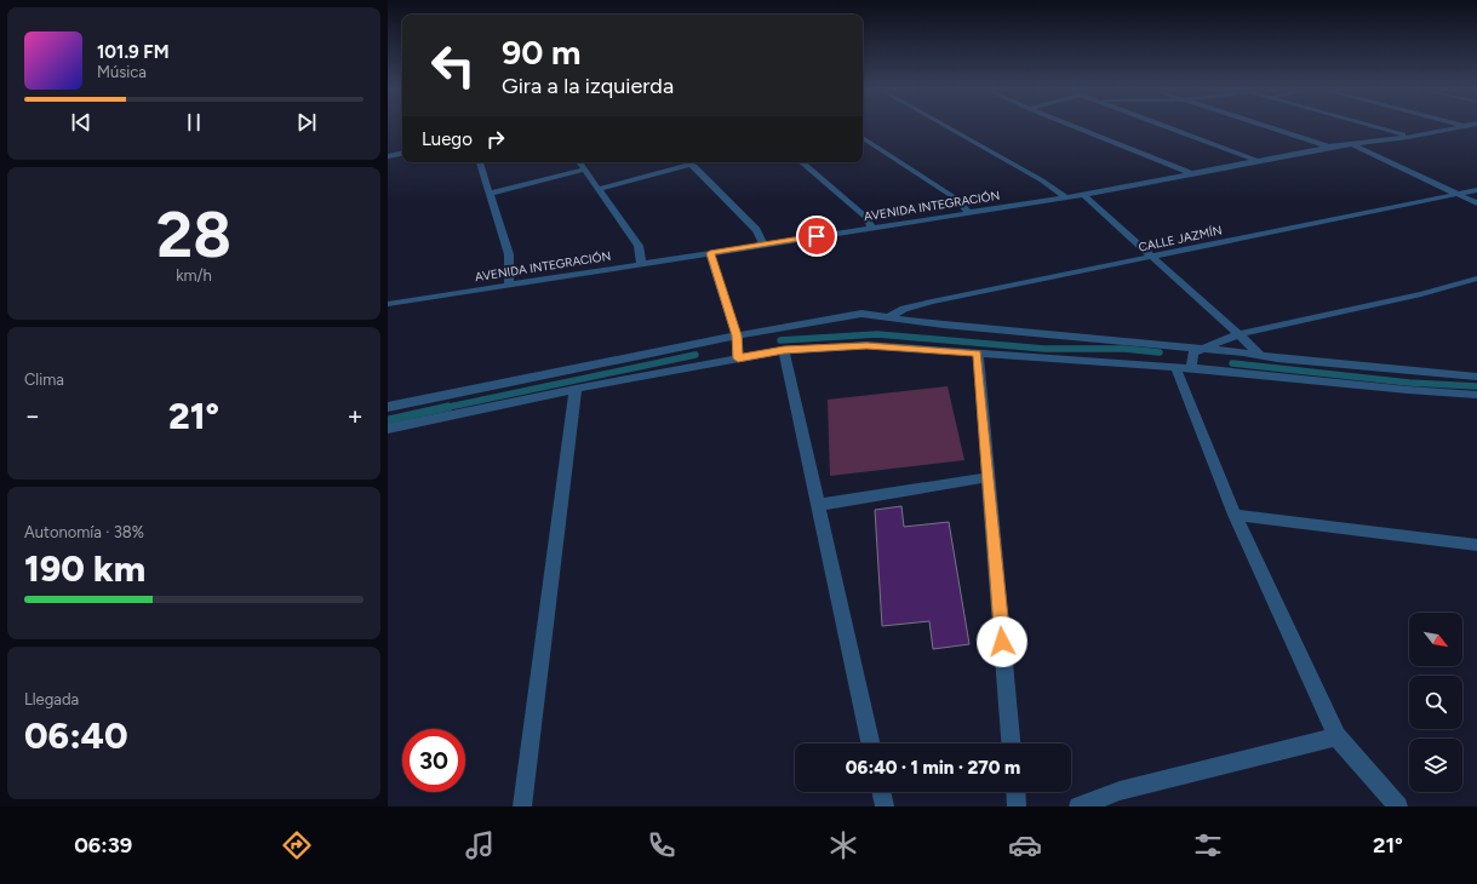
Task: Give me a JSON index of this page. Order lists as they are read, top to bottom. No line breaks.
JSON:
{"streets":{"street":["AVENIDA INTEGRACIÓN","CALLE JAZMÍN"]},"north":"bottom right","page":{"turn":["90 m","Gira a la izquierda"],"song":["101.9 FM","Música"],"then":"Luego","tile":[["28","km/h"],"Clima",["Autonomía · 38%","190 km"],["Llegada","06:40"]],"heat":["−","21°","+"],"limit":"30","trip":"06:40 · 1 min · 270 m","tabs":["06:39","21°"]}}
